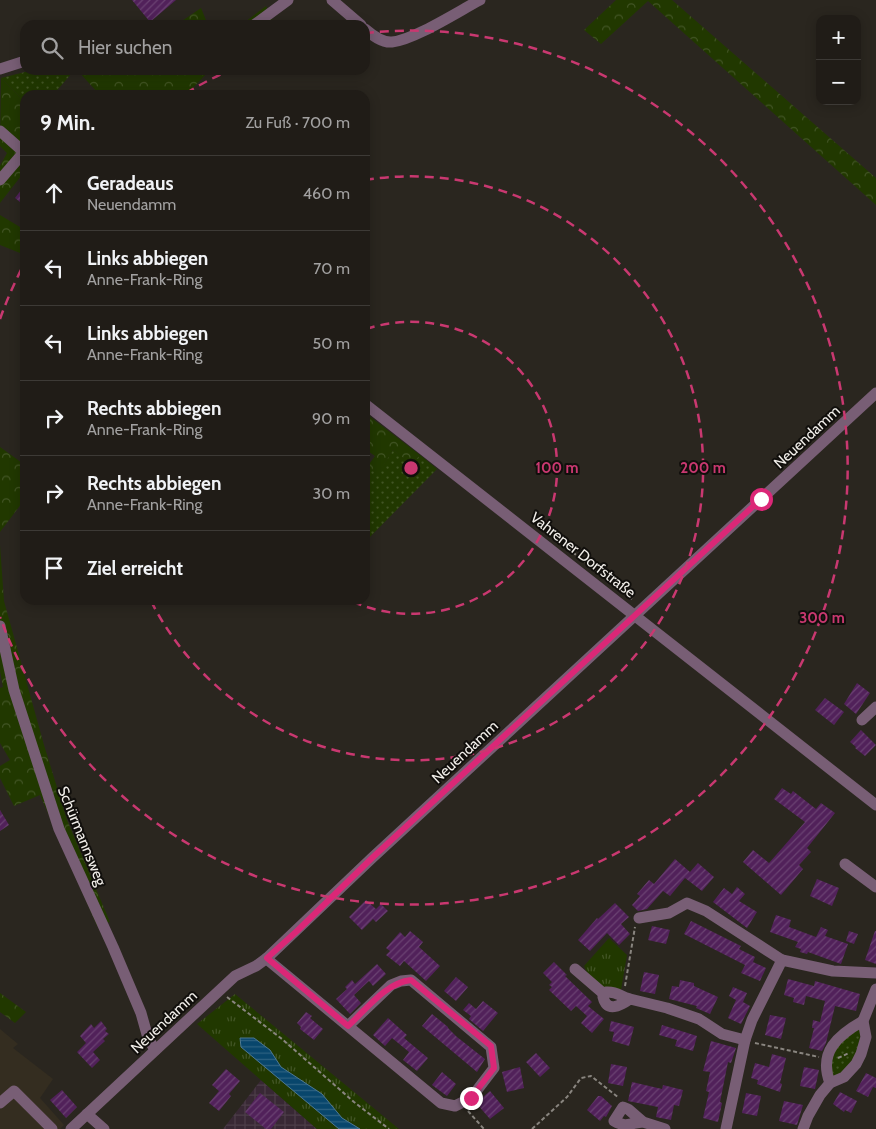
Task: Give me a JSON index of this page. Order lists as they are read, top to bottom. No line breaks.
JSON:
{"streets":{"street":["Neuendamm","Vahrener Dorfstraße","Schürmannsweg"]},"crossings":[["Neuendamm","Vahrener Dorfstraße"],["Neuendamm","Schürmannsweg"]],"page":{"map_buttons":["+","−"],"search":"Hier suchen","heading":["9 Min.","Zu Fuß · 700 m"],"list":[["Geradeaus","Neuendamm","460 m"],["Links abbiegen","Anne-Frank-Ring","70 m"],["Links abbiegen","Anne-Frank-Ring","50 m"],["Rechts abbiegen","Anne-Frank-Ring","90 m"],["Rechts abbiegen","Anne-Frank-Ring","30 m"],"Ziel erreicht"]},"rings":["100 m","200 m","300 m"]}
